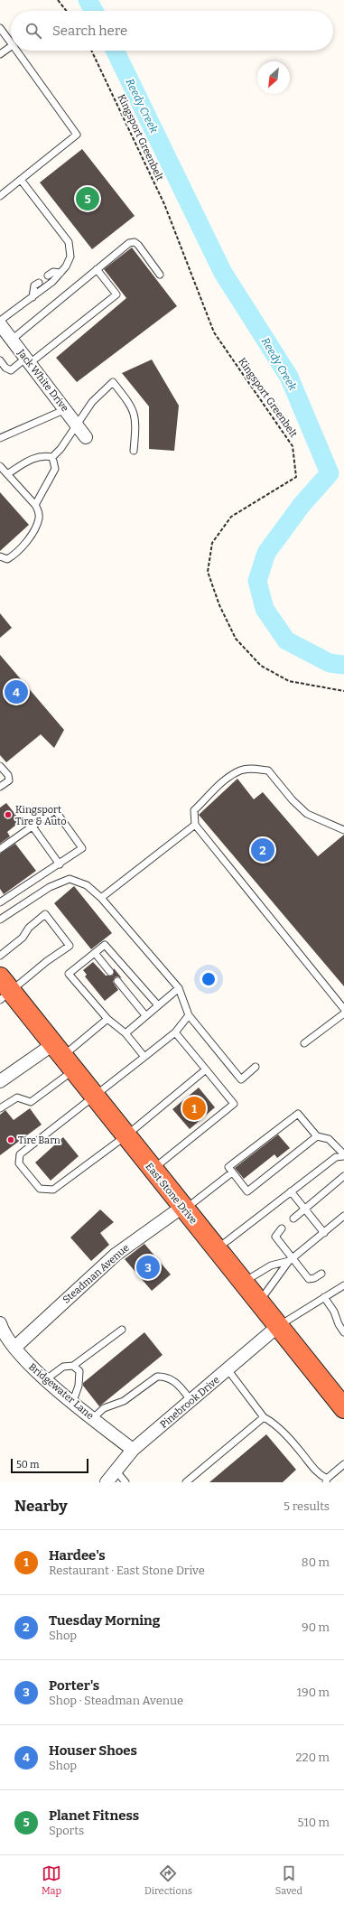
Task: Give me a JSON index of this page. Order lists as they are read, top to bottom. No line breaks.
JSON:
{"streets":{"highway":["East Stone Drive"],"street":["Jack White Drive","Steadman Avenue","Bridgewater Lane","Pinebrook Drive"],"path":["Kingsport Greenbelt"]},"crossings":[["East Stone Drive","Steadman Avenue"],["East Stone Drive","Pinebrook Drive"],["Steadman Avenue","Bridgewater Lane"],["Bridgewater Lane","Pinebrook Drive"]],"water":["Reedy Creek"],"places":["Kingsport Tire & Auto","Tire Barn"],"scale_bar":"50 m","north":"bottom left","page":{"search":"Search here","pins":["5","4","2","1","3"],"scale":"50 m","heading":["Nearby","5 results"],"list":[{"mark":"1","name":"Hardee's","note":"Restaurant · East Stone Drive","value":"80 m"},{"mark":"2","name":"Tuesday Morning","note":"Shop","value":"90 m"},{"mark":"3","name":"Porter's","note":"Shop · Steadman Avenue","value":"190 m"},{"mark":"4","name":"Houser Shoes","note":"Shop","value":"220 m"},{"mark":"5","name":"Planet Fitness","note":"Sports","value":"510 m"}],"nav":["Map","Directions","Saved"]}}
